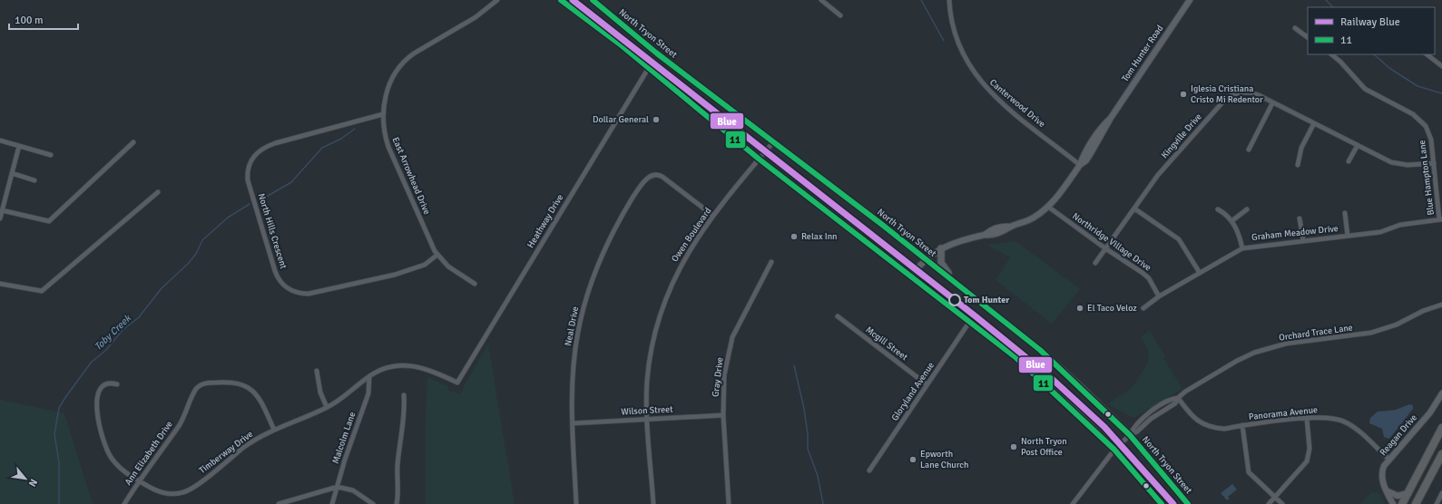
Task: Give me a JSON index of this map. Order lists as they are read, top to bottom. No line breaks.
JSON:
{"streets":{"main road":["North Tryon Street"],"street":["Tom Hunter Road","Canterwood Drive","Kingville Drive","East Arrowhead Drive","Blue Hampton Lane","Heathway Drive","North Hills Crescent","Graham Meadow Drive","Owen Boulevard","Northridge Village Drive","Neal Drive","Orchard Trace Lane","Mcgill Street","Gray Drive","Gloryland Avenue","Wilson Street","Panorama Avenue","Reagan Drive","Malcolm Lane","Timberway Drive","Ann Elizabeth Drive"]},"crossings":[["North Tryon Street","Tom Hunter Road"],["North Tryon Street","Owen Boulevard"],["North Tryon Street","Orchard Trace Lane"],["Tom Hunter Road","Canterwood Drive"],["Tom Hunter Road","Northridge Village Drive"],["Kingville Drive","Blue Hampton Lane"],["Kingville Drive","Northridge Village Drive"],["East Arrowhead Drive","North Hills Crescent"],["Blue Hampton Lane","Graham Meadow Drive"],["Heathway Drive","Timberway Drive"],["Graham Meadow Drive","Northridge Village Drive"],["Owen Boulevard","Neal Drive"],["Owen Boulevard","Wilson Street"],["Neal Drive","Wilson Street"],["Orchard Trace Lane","Panorama Avenue"],["Mcgill Street","Gloryland Avenue"],["Gray Drive","Wilson Street"],["Panorama Avenue","Reagan Drive"],["Malcolm Lane","Timberway Drive"],["Timberway Drive","Ann Elizabeth Drive"]],"water":["Toby Creek"],"places":["Iglesia Cristiana Cristo Mi Redentor","Dollar General","Relax Inn","Tom Hunter","El Taco Veloz","North Tryon Post Office","Epworth Lane Church"],"lines":["rail line Blue","transit line 11"],"legend":["Railway Blue","11"],"scale_bar":"100 m","north":"bottom right"}
